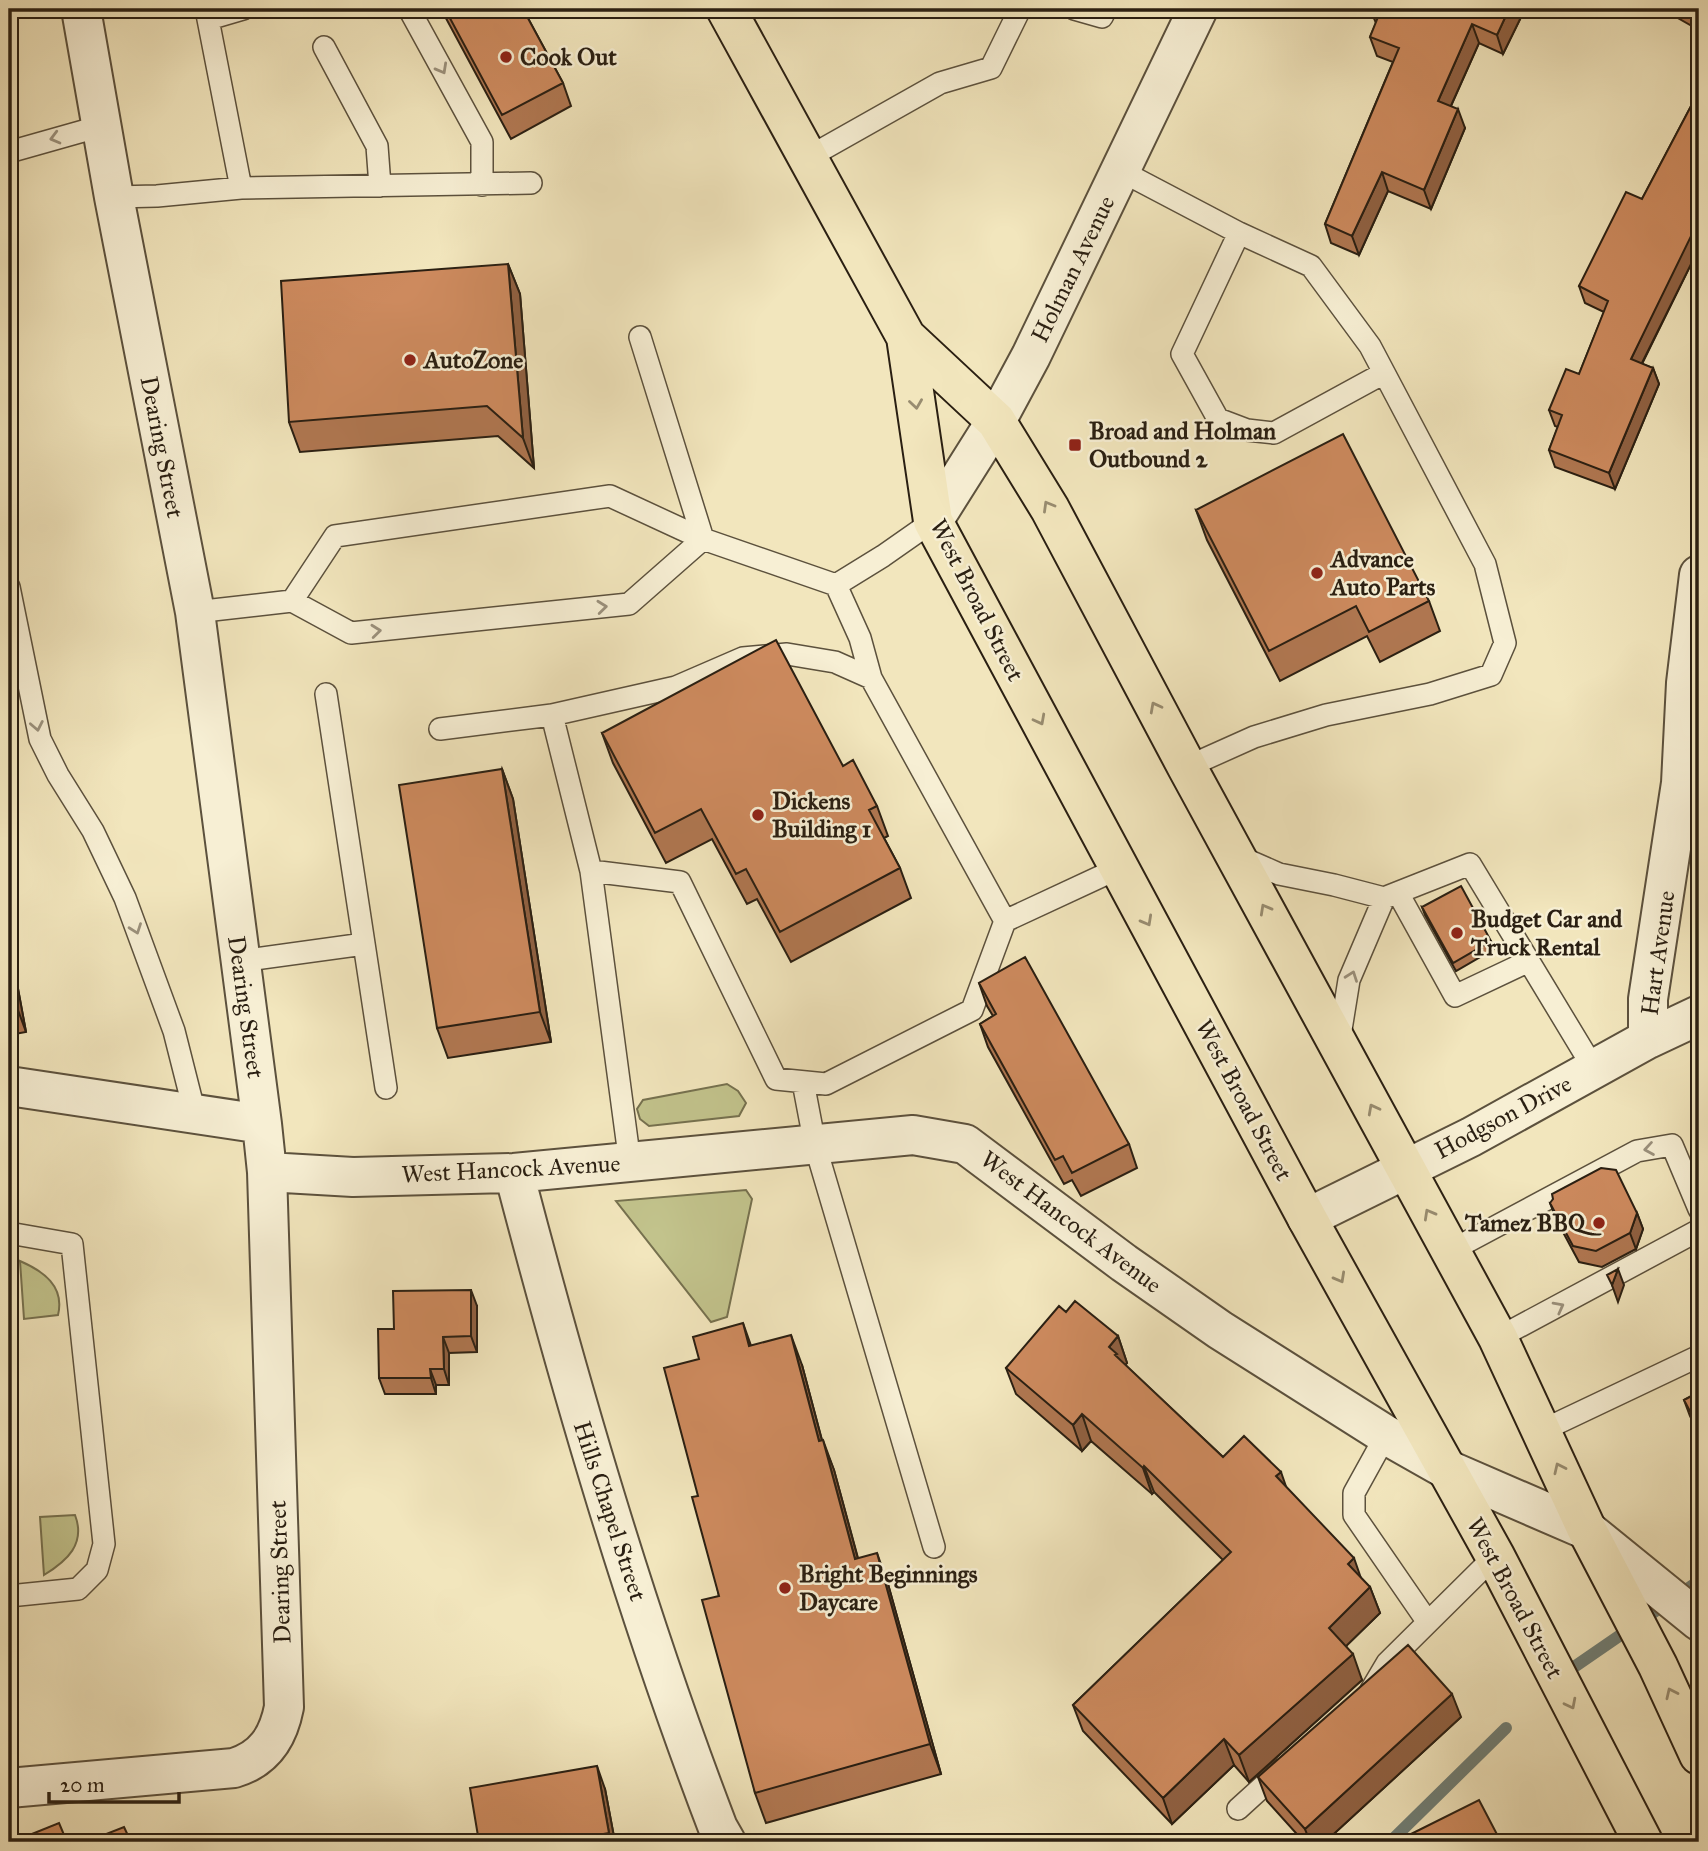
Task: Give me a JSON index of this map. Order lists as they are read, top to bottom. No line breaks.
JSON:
{"streets":{"main road":["West Broad Street"],"street":["Holman Avenue","Dearing Street","Hart Avenue","Hodgson Drive","West Hancock Avenue","Hills Chapel Street"]},"crossings":[["Holman Avenue","West Broad Street"],["Dearing Street","West Hancock Avenue"],["West Broad Street","Hodgson Drive"],["West Broad Street","West Hancock Avenue"],["Hart Avenue","Hodgson Drive"],["West Hancock Avenue","Hills Chapel Street"]],"places":{"other":["Cook Out","AutoZone","Advance Auto Parts","Dickens Building 1","Budget Car and Truck Rental","Tamez BBQ","Bright Beginnings Daycare"],"transit":["Broad and Holman Outbound 2"]},"scale_bar":"20 m"}
